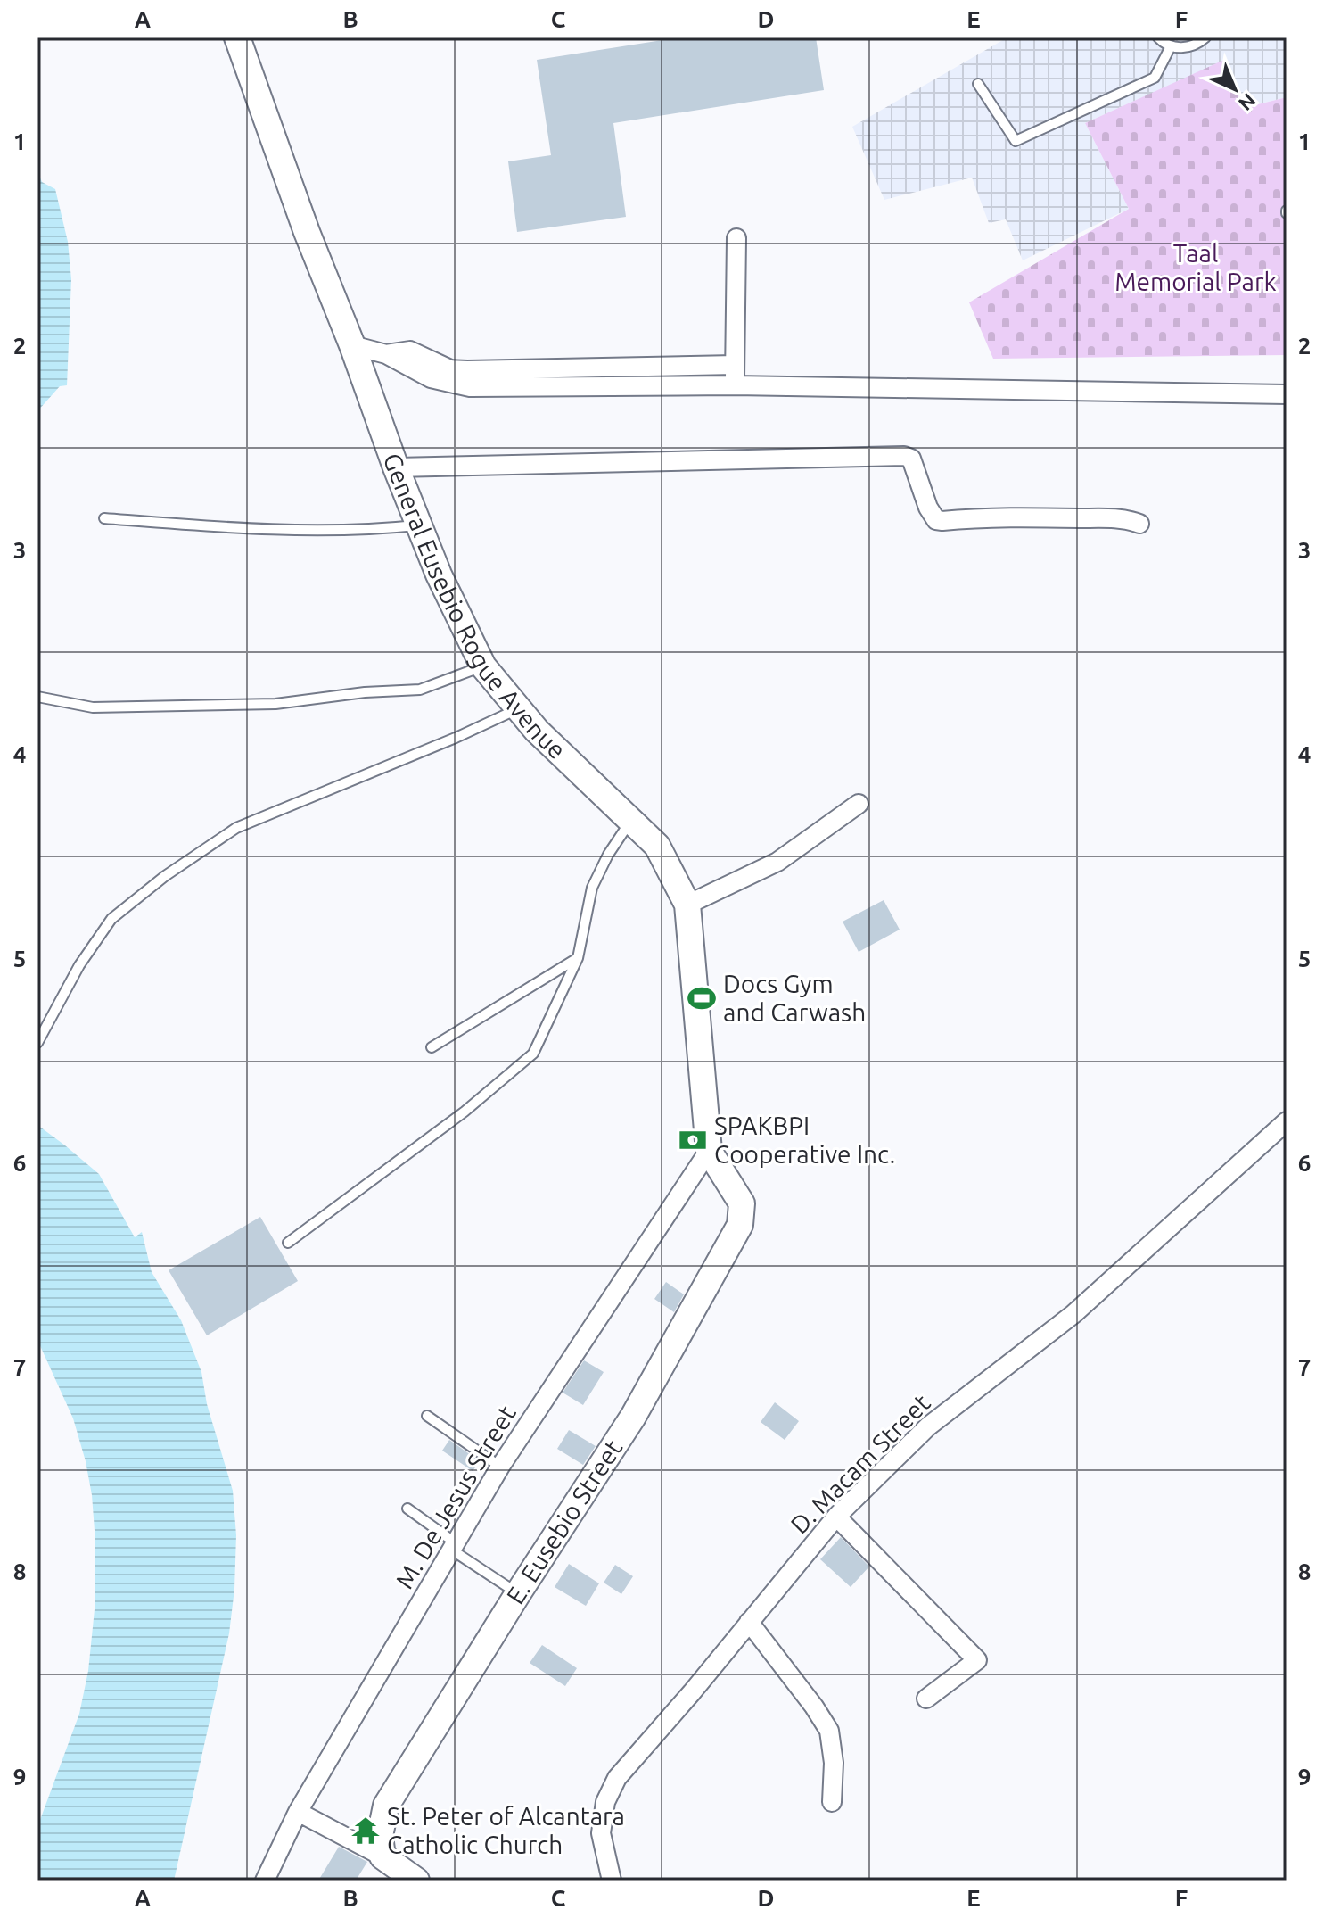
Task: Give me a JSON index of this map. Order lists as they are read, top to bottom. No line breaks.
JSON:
{"streets":{"main road":["General Eusebio Rogue Avenue","E. Eusebio Street"],"street":["D. Macam Street","M. De Jesus Street"]},"crossings":[["General Eusebio Rogue Avenue","M. De Jesus Street"],["General Eusebio Rogue Avenue","E. Eusebio Street"],["M. De Jesus Street","E. Eusebio Street"]],"parks":["Taal Memorial Park"],"places":{"sports":["Docs Gym and Carwash"],"bank":["SPAKBPI Cooperative Inc."],"temple":["St. Peter of Alcantara Catholic Church"]},"north":"bottom right","grid":{"columns":["A","B","C","D","E","F"],"rows":["1","2","3","4","5","6","7","8","9"]}}
